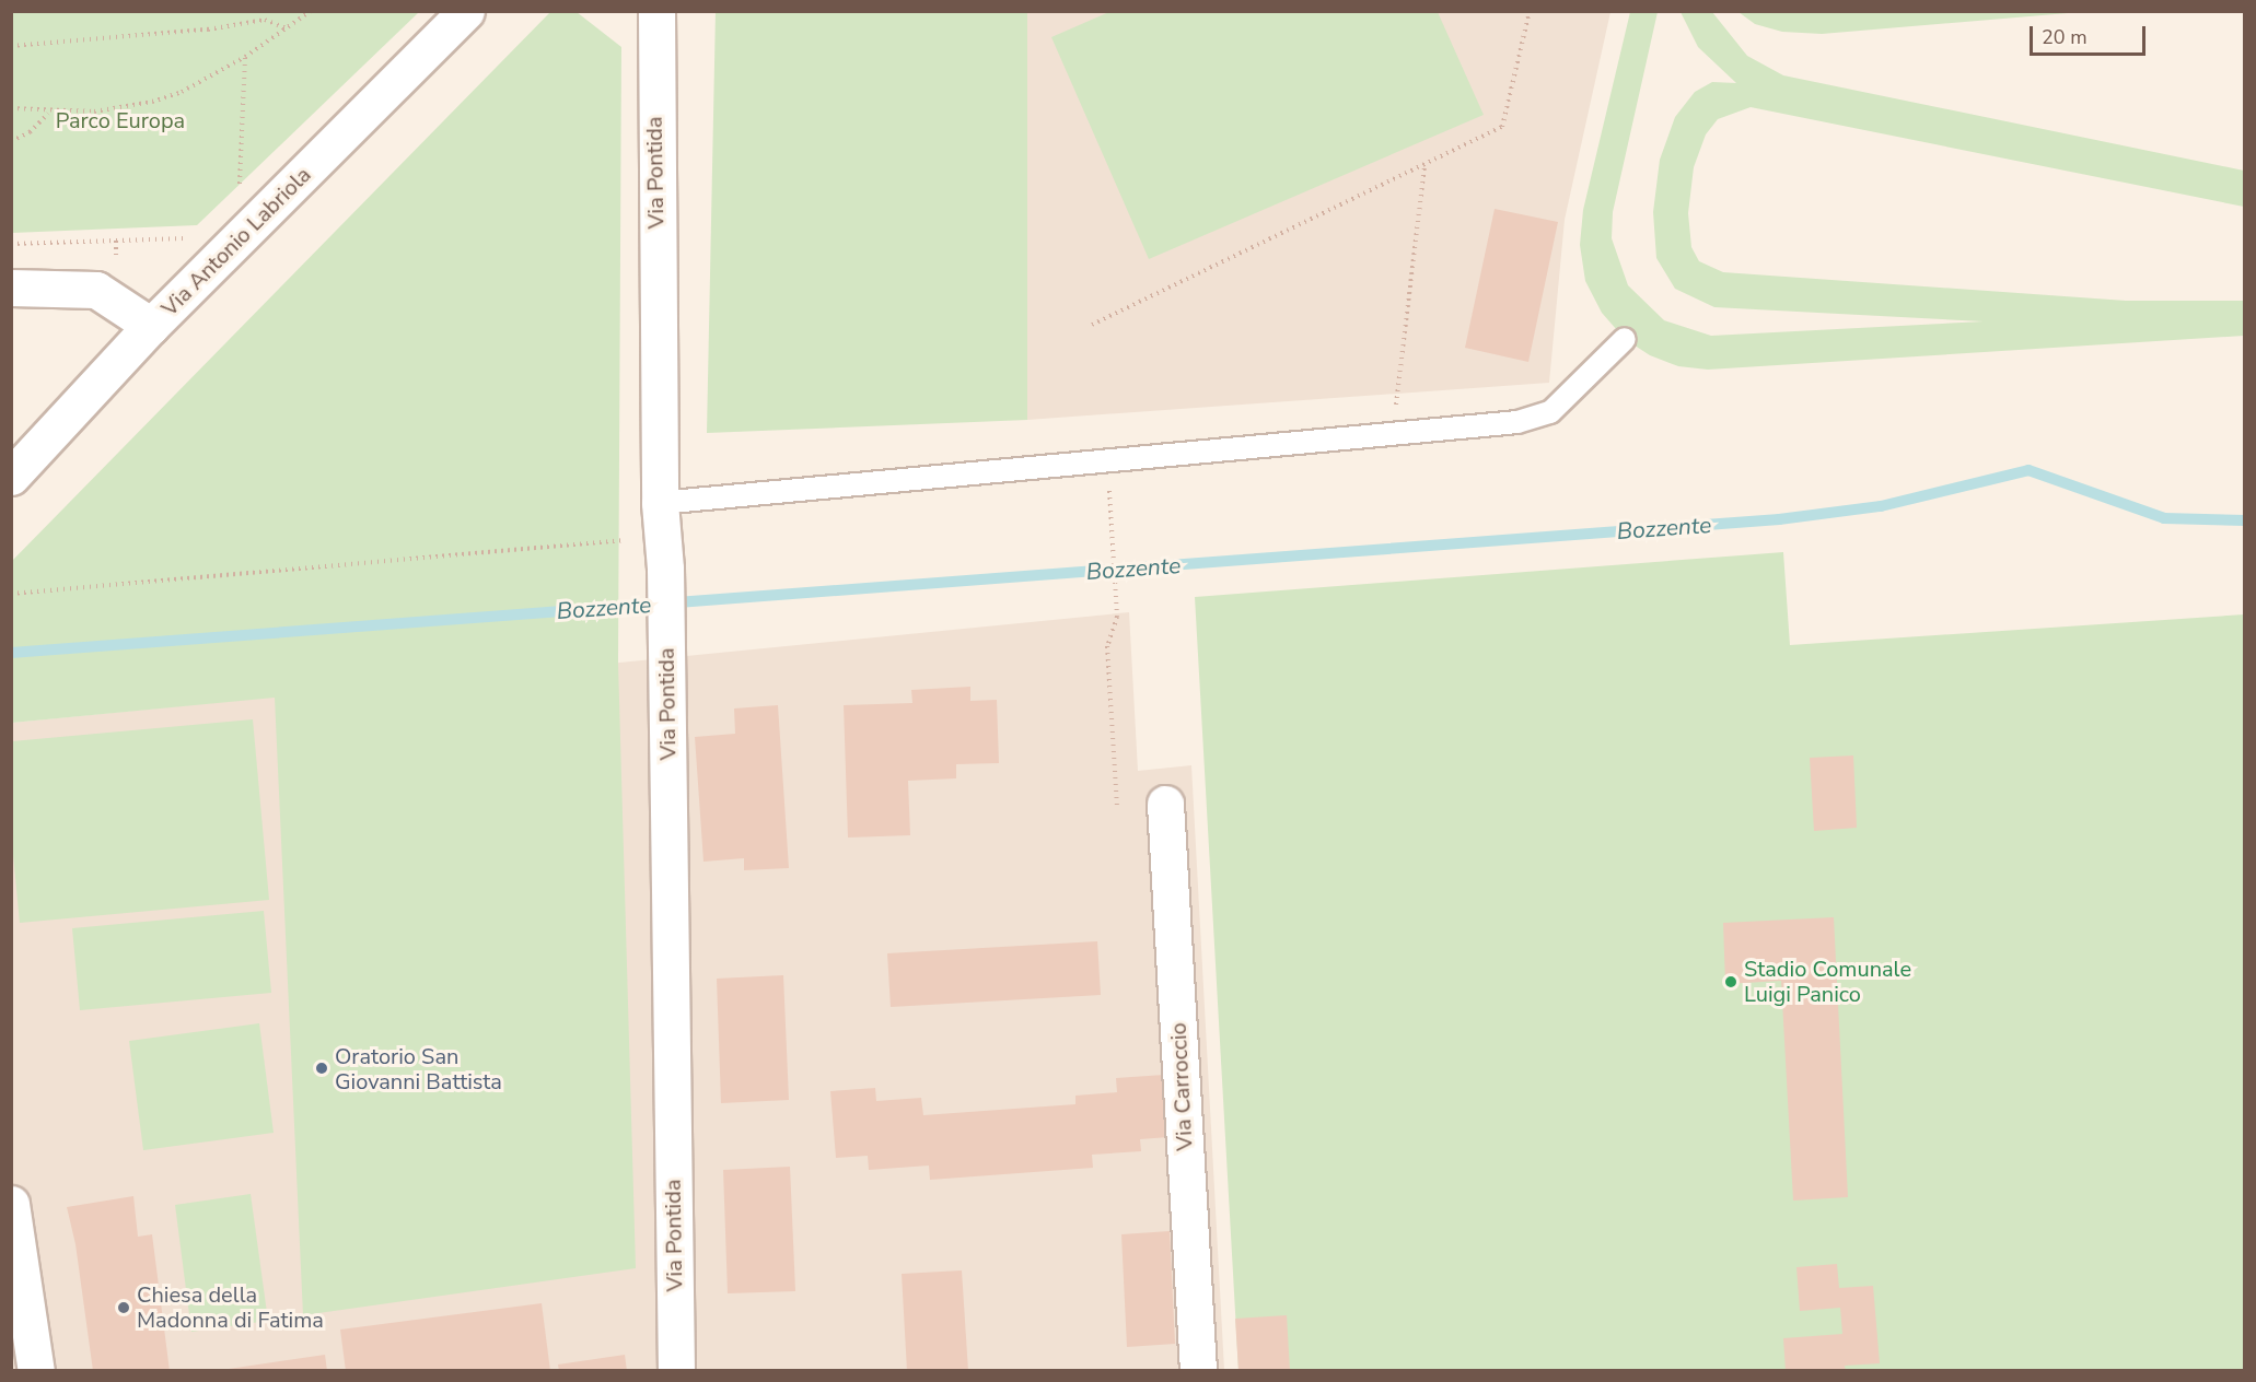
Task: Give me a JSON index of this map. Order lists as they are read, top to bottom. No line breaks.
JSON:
{"streets":{"street":["Via Pontida","Via Antonio Labriola","Via Carroccio"]},"water":["Bozzente"],"parks":["Parco Europa"],"places":["Stadio Comunale Luigi Panico","Oratorio San Giovanni Battista","Chiesa della Madonna di Fatima"],"scale_bar":"20 m"}
